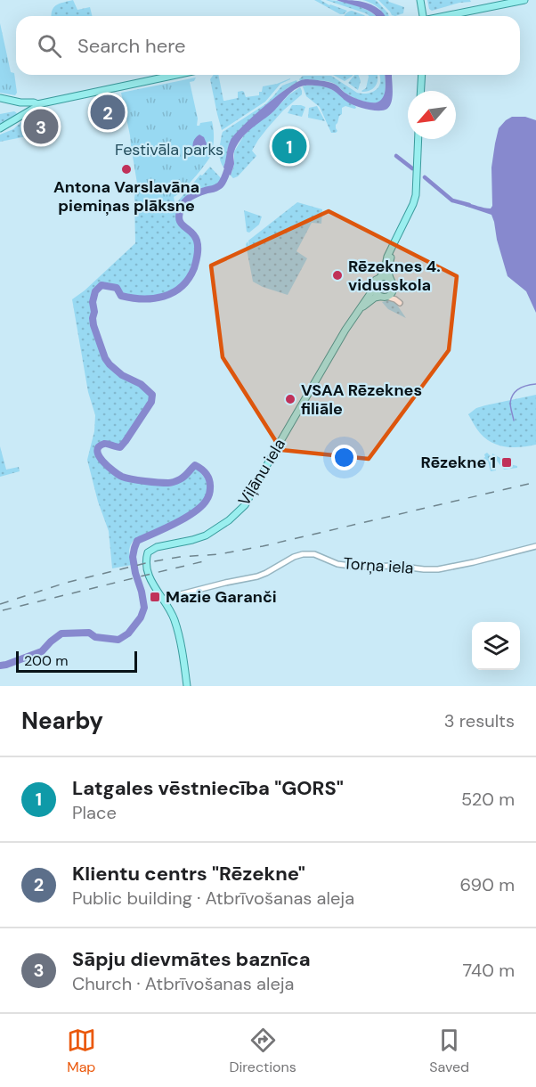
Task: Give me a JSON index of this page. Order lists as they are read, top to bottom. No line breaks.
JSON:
{"streets":{"main road":["Viļānu iela"],"street":["Torņa iela"]},"crossings":[["Viļānu iela","Torņa iela"]],"parks":["Festivāla parks"],"places":{"other":["Antona Varslavāna piemiņas plāksne","Rēzeknes 4. vidusskola","VSAA Rēzeknes filiāle"],"transit":["Rēzekne 1","Mazie Garanči"]},"scale_bar":"200 m","north":"bottom left","page":{"search":"Search here","pins":["2","3","1"],"scale":"200 m","heading":["Nearby","3 results"],"list":[{"mark":"1","name":"Latgales vēstniecība \"GORS\"","note":"Place","value":"520 m"},{"mark":"2","name":"Klientu centrs \"Rēzekne\"","note":"Public building · Atbrīvošanas aleja","value":"690 m"},{"mark":"3","name":"Sāpju dievmātes baznīca","note":"Church · Atbrīvošanas aleja","value":"740 m"}],"nav":["Map","Directions","Saved"]}}
